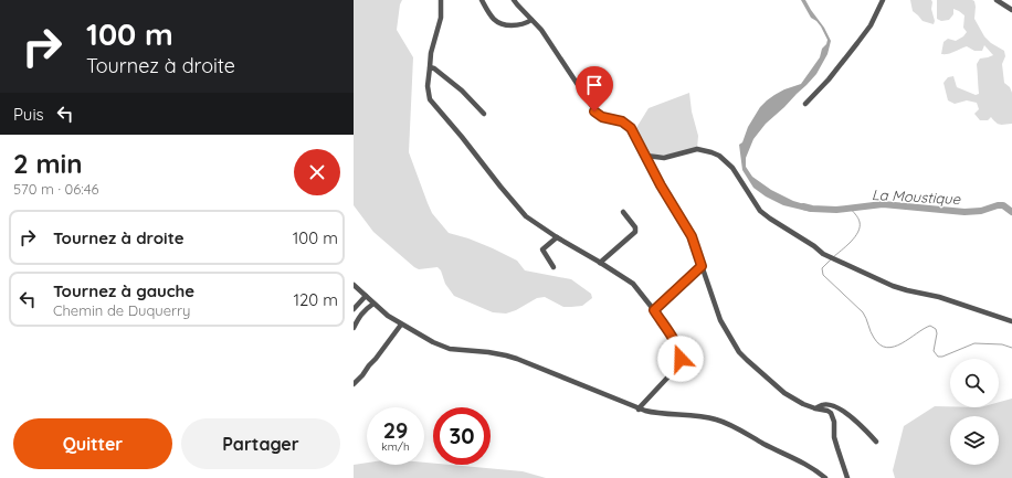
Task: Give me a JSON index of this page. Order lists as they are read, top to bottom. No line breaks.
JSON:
{"water":["La Moustique"],"page":{"turn":["100 m","Tournez à droite"],"then":"Puis","heading":["2 min","570 m · 06:46"],"list":[{"name":"Tournez à droite","value":"100 m"},{"name":"Tournez à gauche","note":"Chemin de Duquerry","value":"120 m"}],"speed":"29 km/h","limit":"30","buttons":["Quitter","Partager"]}}
